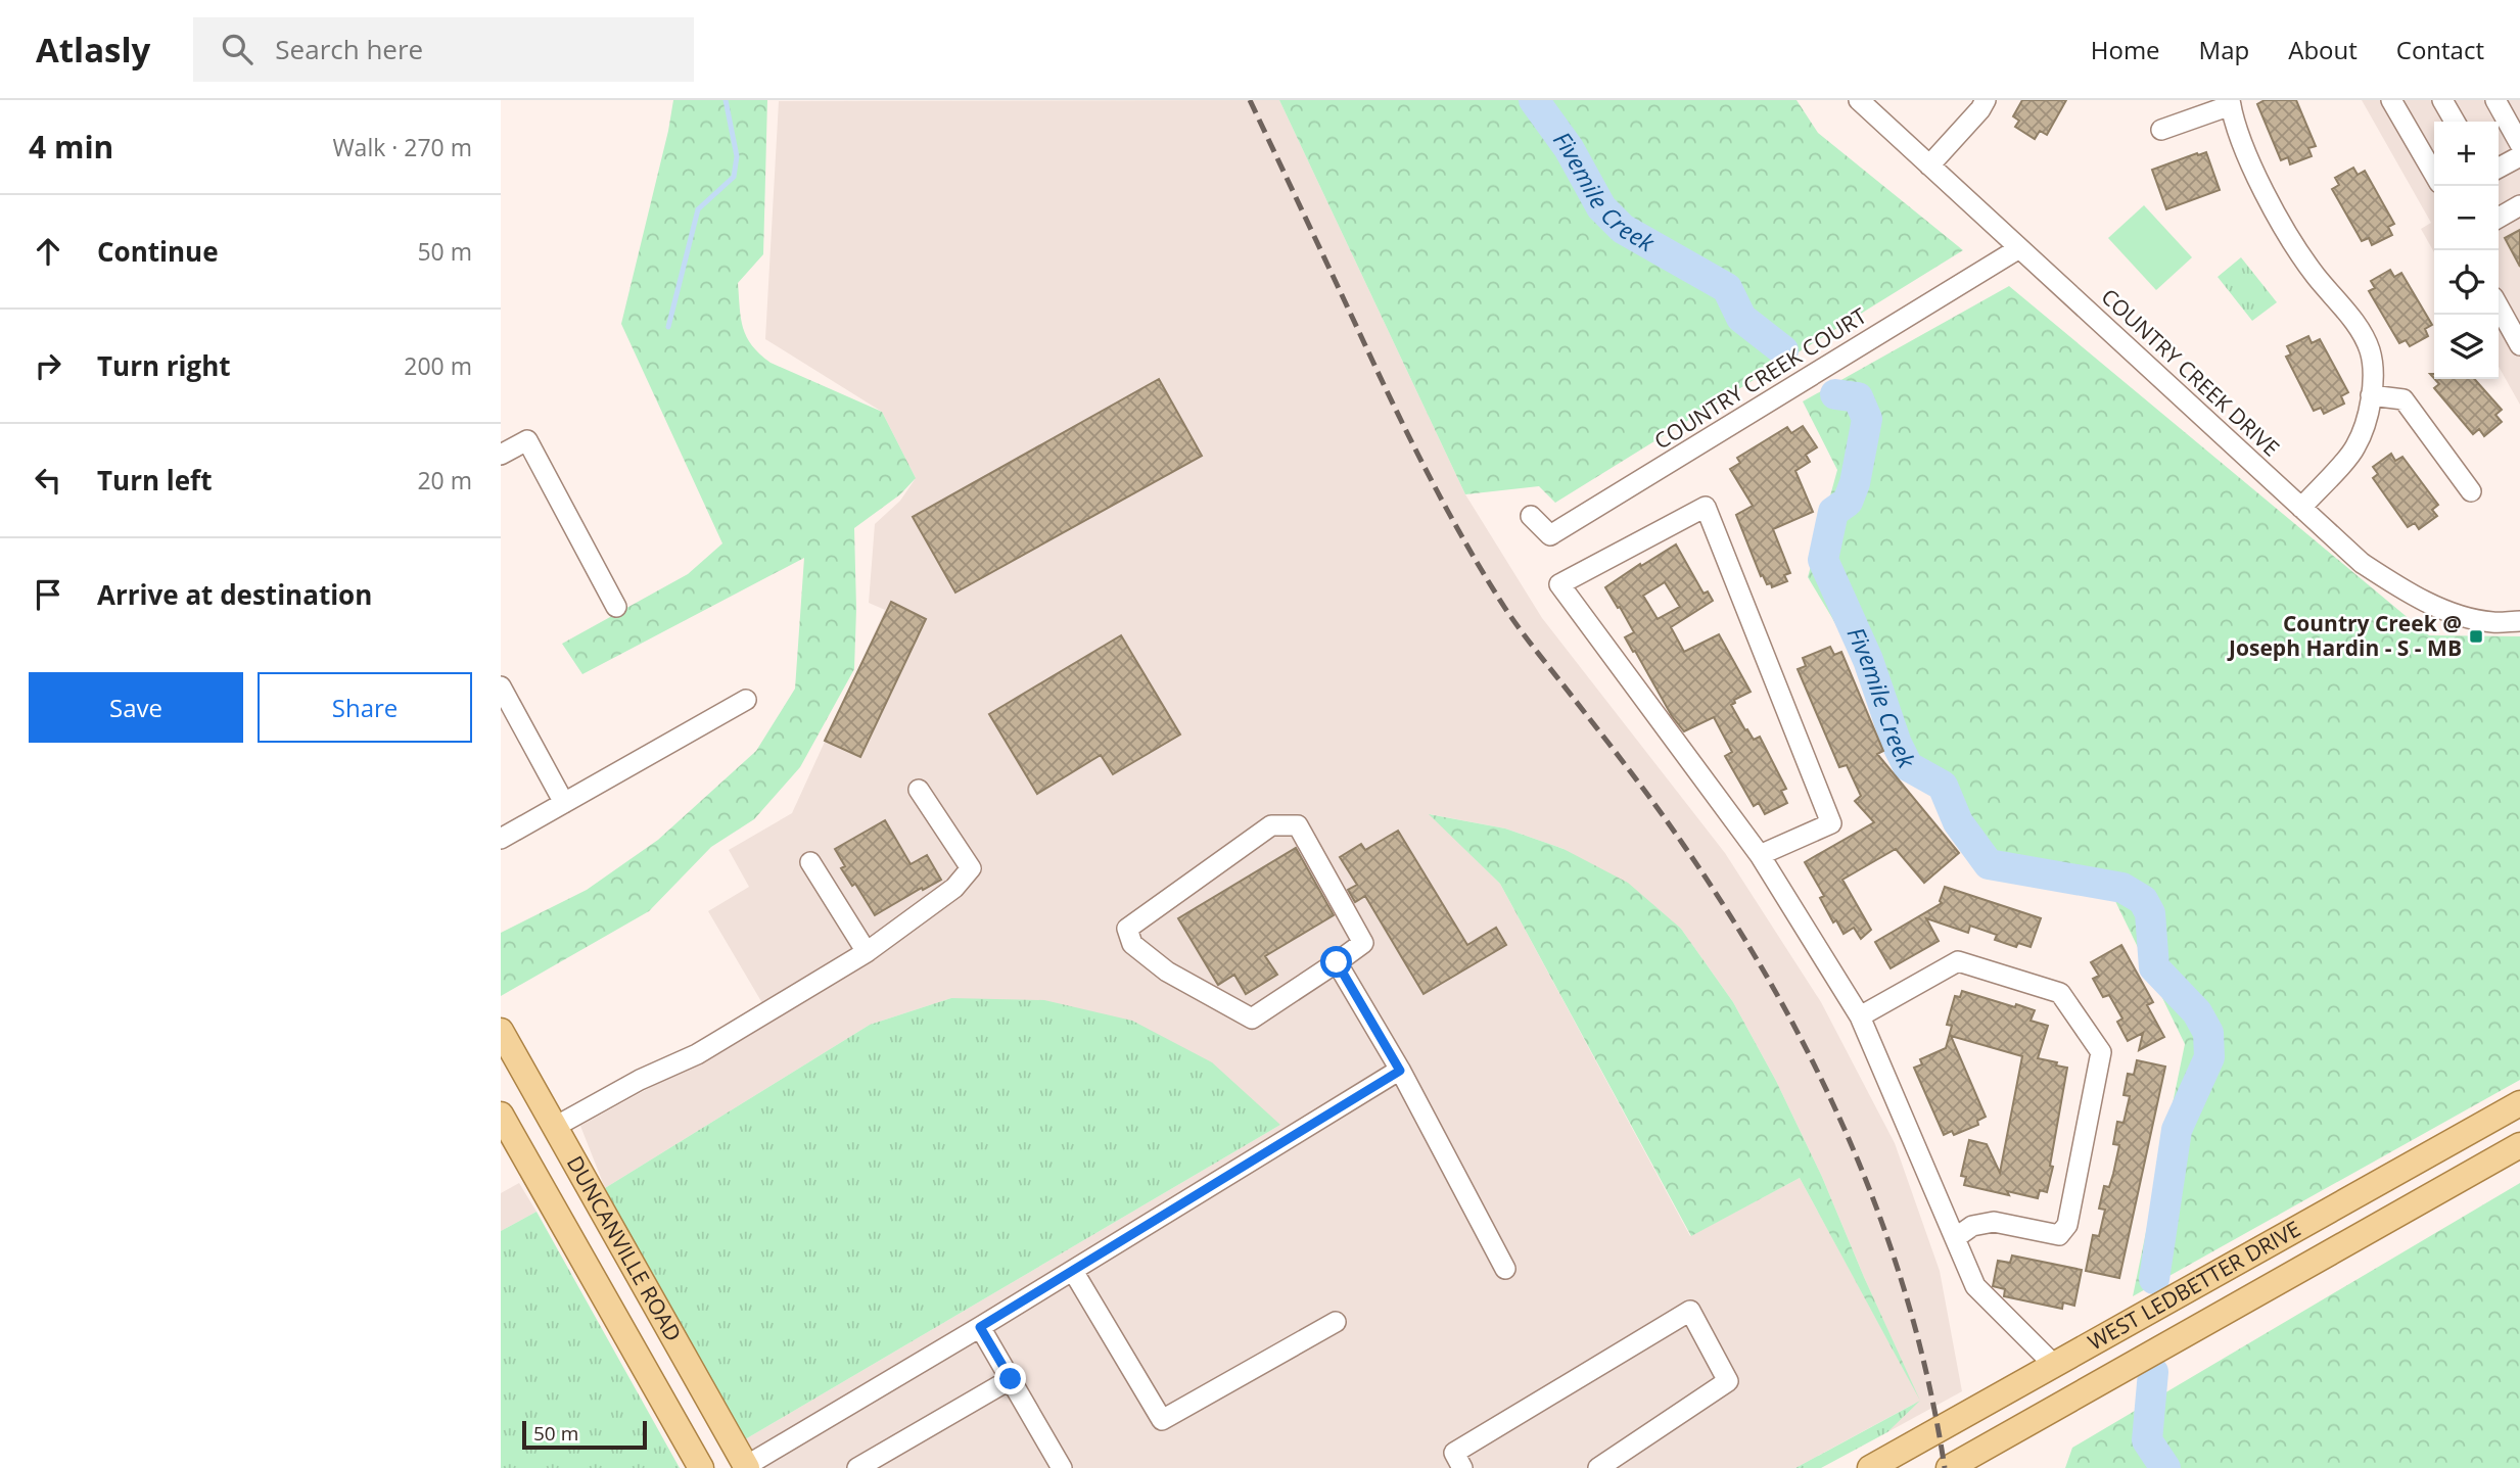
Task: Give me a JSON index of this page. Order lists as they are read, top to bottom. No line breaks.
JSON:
{"streets":{"main road":["DUNCANVILLE ROAD","WEST LEDBETTER DRIVE"],"street":["COUNTRY CREEK DRIVE","COUNTRY CREEK COURT"]},"crossings":[["COUNTRY CREEK DRIVE","COUNTRY CREEK COURT"]],"water":["Fivemile Creek"],"places":{"transit":["Country Creek @ Joseph Hardin - S - MB"]},"scale_bar":"50 m","page":{"header":"Atlasly","search":"Search here","nav":["Home","Map","About","Contact"],"heading":["4 min","Walk · 270 m"],"map_buttons":["+","−"],"list":[["Continue","50 m"],["Turn right","200 m"],["Turn left","20 m"],"Arrive at destination"],"buttons":["Save","Share"],"scale":"50 m"}}
